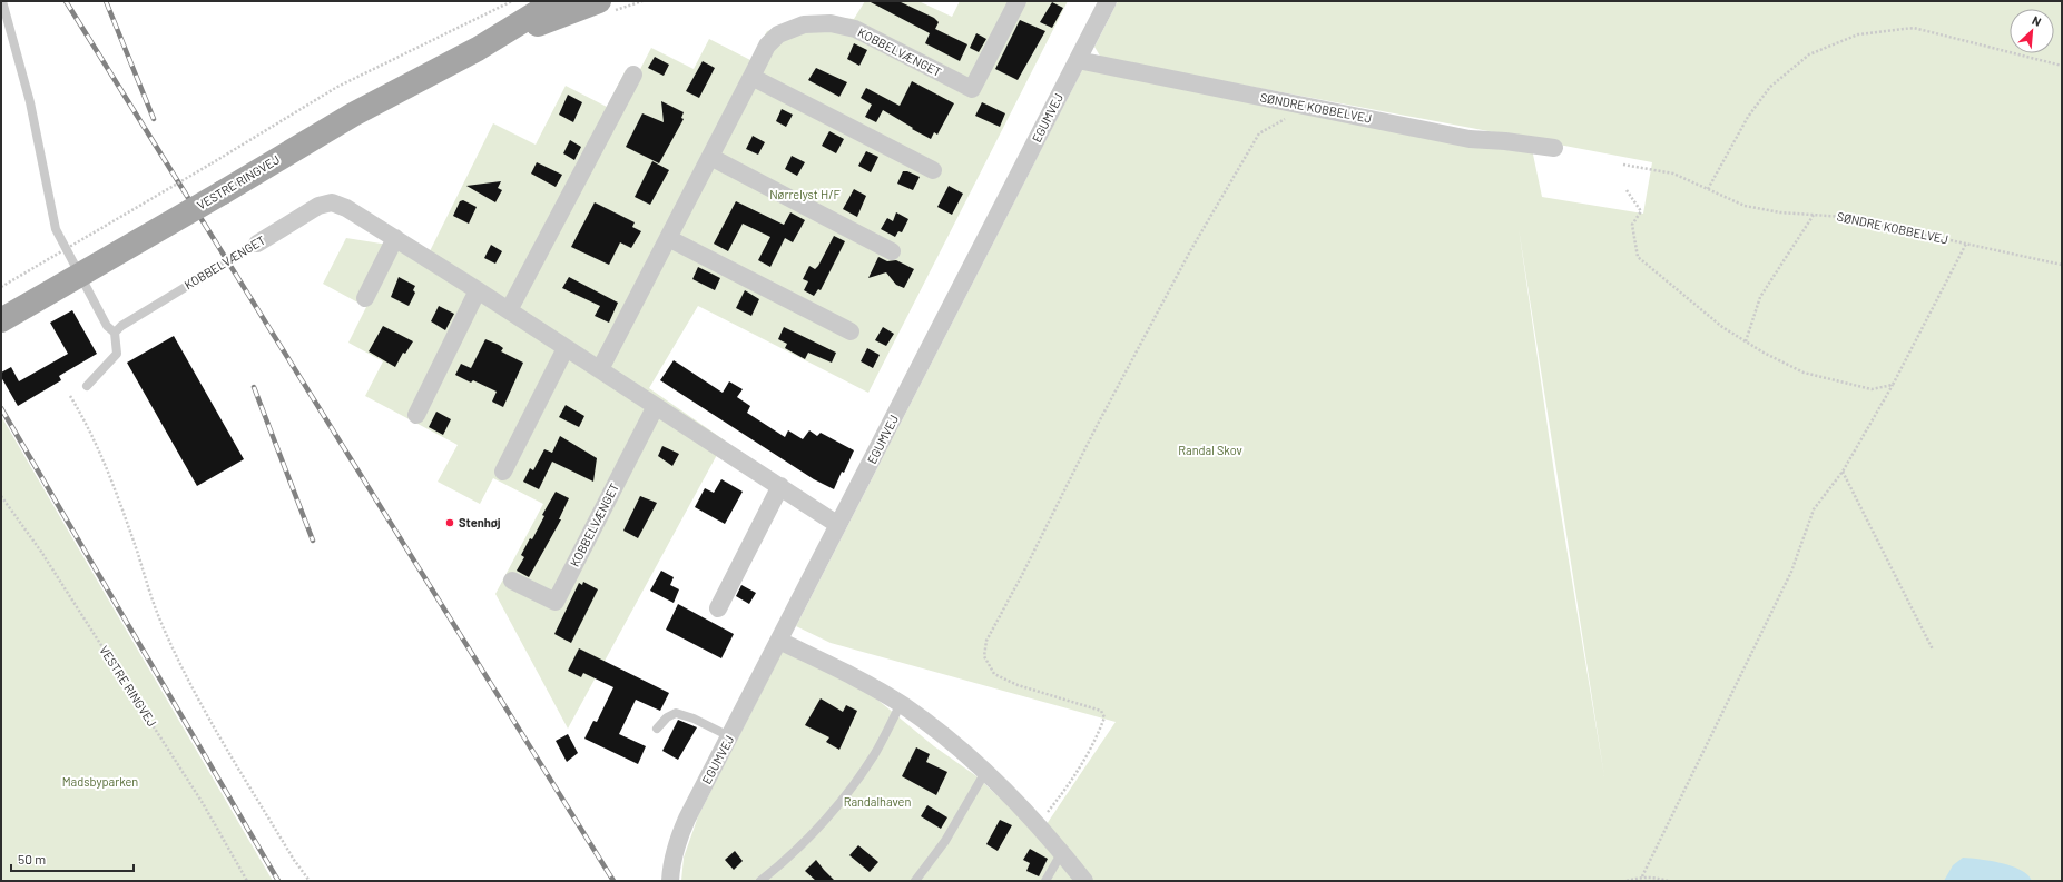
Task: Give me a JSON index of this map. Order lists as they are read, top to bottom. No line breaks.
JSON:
{"streets":{"main road":["VESTRE RINGVEJ"],"street":["KOBBELVÆNGET","SØNDRE KOBBELVEJ","EGUMVEJ"]},"crossings":[["KOBBELVÆNGET","EGUMVEJ"],["SØNDRE KOBBELVEJ","EGUMVEJ"]],"parks":["Nørrelyst H/F","Randal Skov","Madsbyparken","Randalhaven"],"places":["Stenhøj"],"scale_bar":"50 m","north":"top right"}
